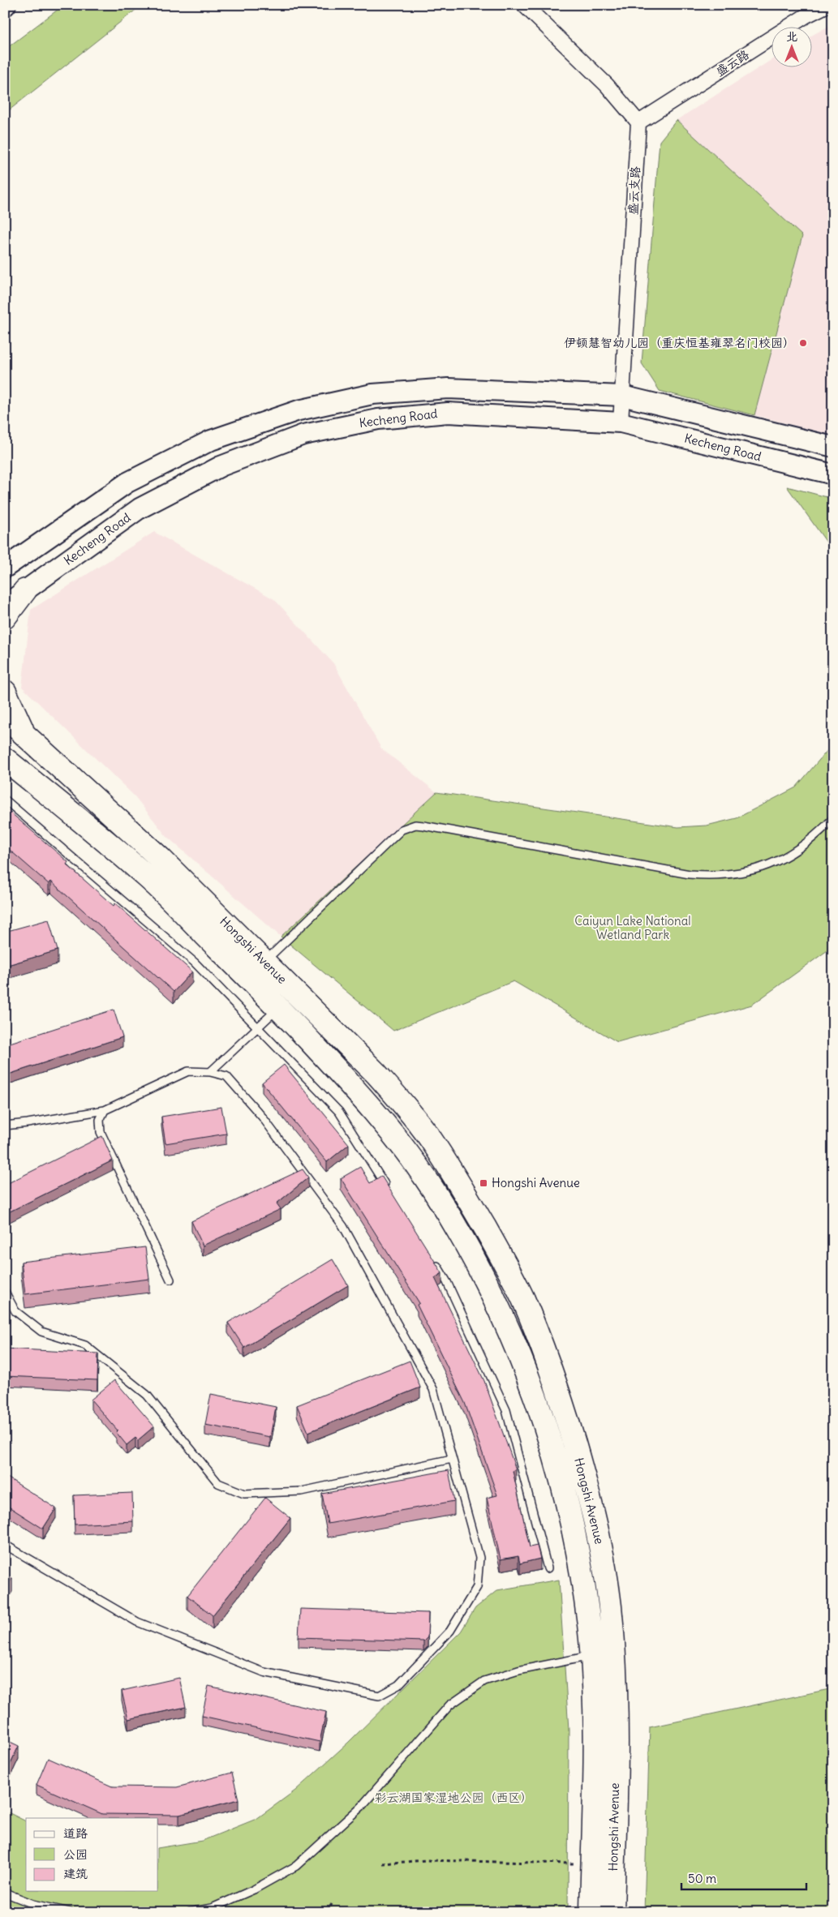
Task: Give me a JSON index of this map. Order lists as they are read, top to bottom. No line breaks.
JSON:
{"streets":{"main road":["Kecheng Road","Hongshi Avenue"],"street":["盛云路","盛云支路"]},"crossings":[["盛云路","盛云支路"],["盛云支路","Kecheng Road"]],"parks":["Caiyun Lake National Wetland Park","彩云湖国家湿地公园（西区）"],"places":{"other":["伊顿慧智幼儿园（重庆恒基雍翠名门校园）"],"transit":["Hongshi Avenue"]},"legend":["道路","公园","建筑"],"scale_bar":"50 m","north":"top"}
